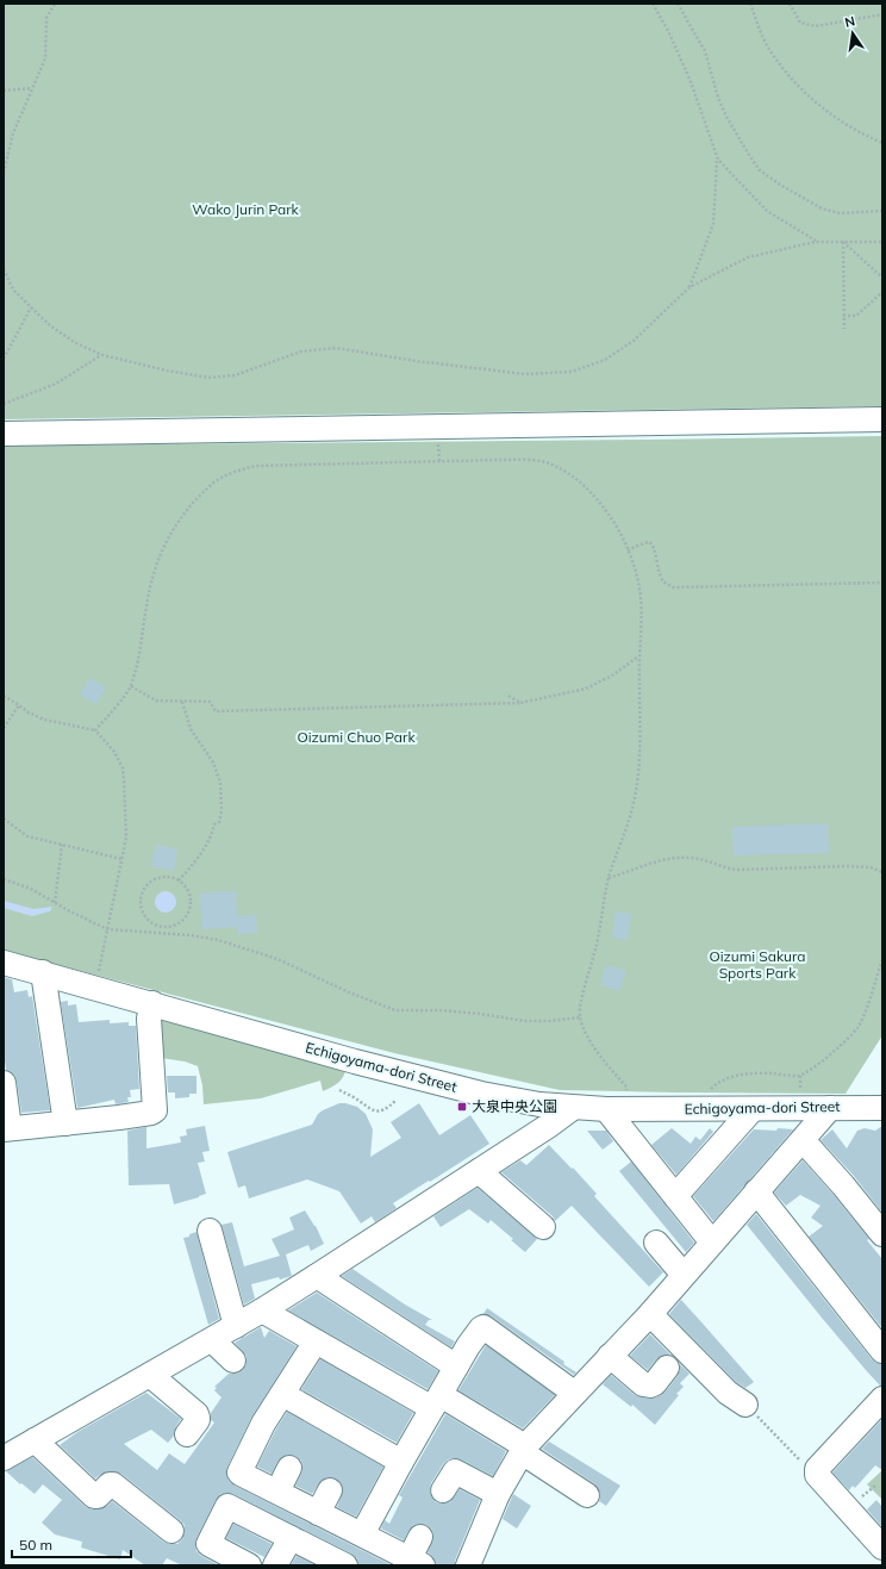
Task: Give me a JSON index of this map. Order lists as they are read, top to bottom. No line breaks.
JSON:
{"streets":{"street":["Echigoyama-dori Street"]},"parks":["Wako Jurin Park","Oizumi Chuo Park","Oizumi Sakura Sports Park"],"places":{"transit":["大泉中央公園"]},"scale_bar":"50 m","north":"top"}
